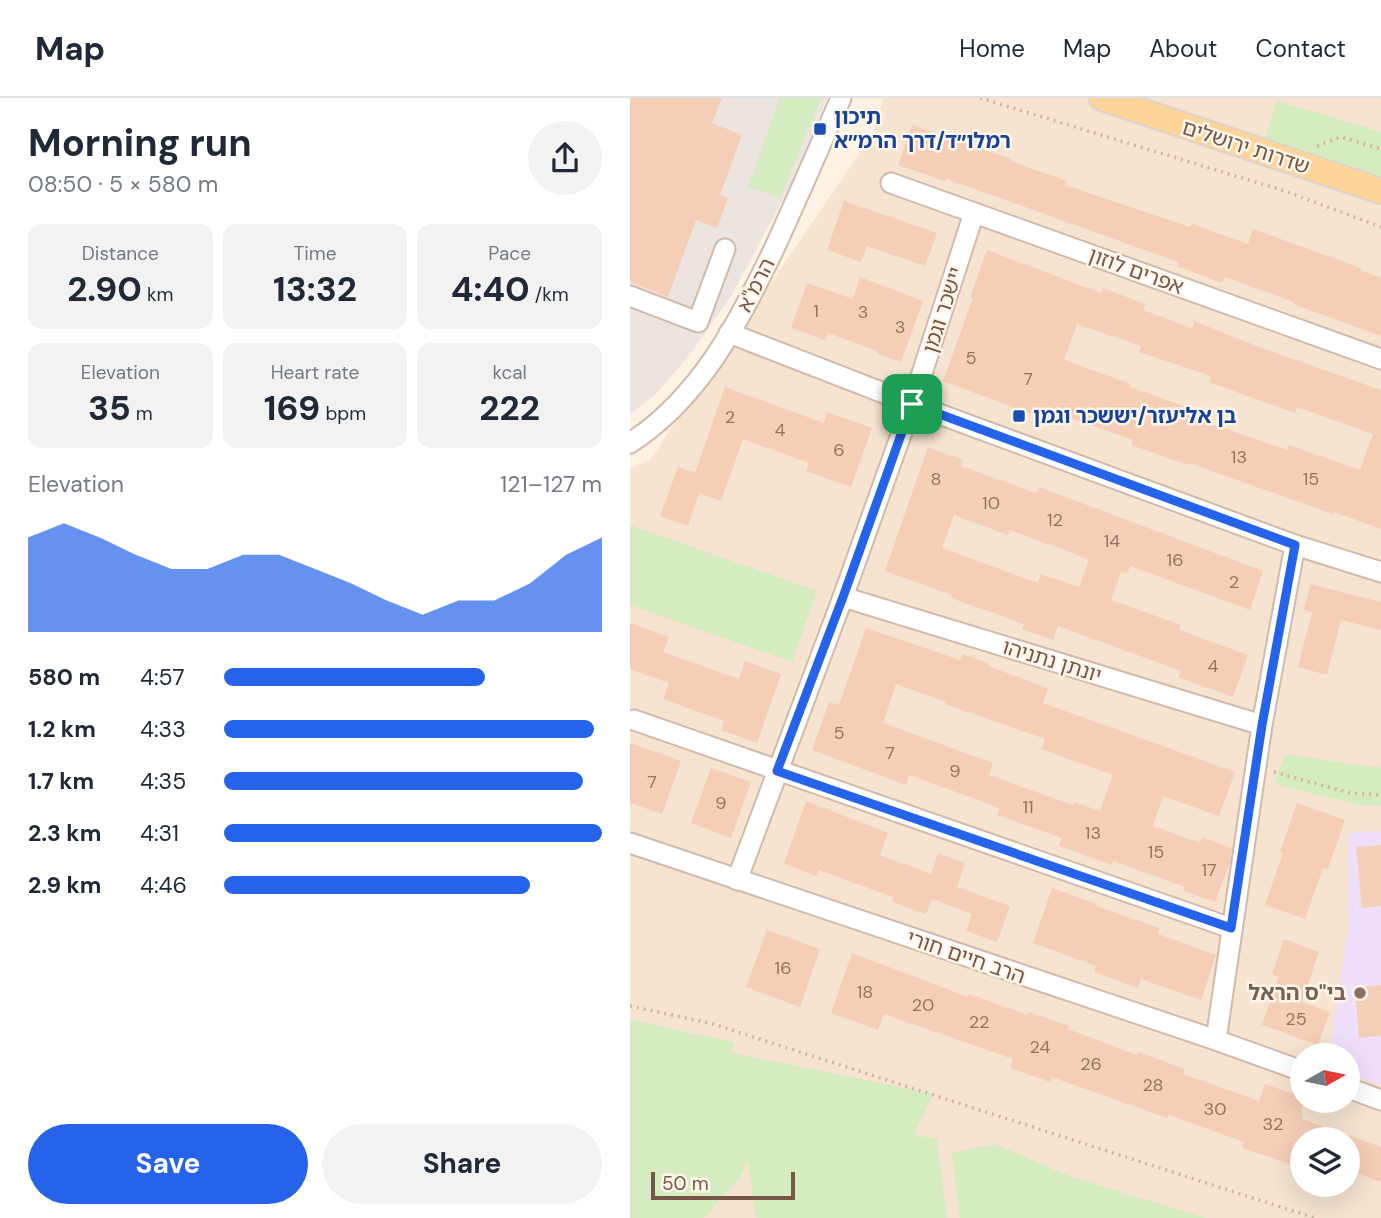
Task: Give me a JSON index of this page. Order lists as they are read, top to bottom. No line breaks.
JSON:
{"streets":{"main road":["שדרות ירושלים"],"street":["אפרים לוזון","הרמ\"א","יישכר וגמן","יונתן נתניהו","הרב חיים חורי"]},"crossings":[["אפרים לוזון","יישכר וגמן"],["יישכר וגמן","יונתן נתניהו"],["יישכר וגמן","הרב חיים חורי"]],"places":{"transit":["תיכון רמלו״ד/דרך הרמ״א","בן אליעזר/יששכר וגמן"],"other":["בי\"ס הראל"]},"house_numbers":["1","3","3","5","7","2","4","6","13","8","15","10","12","14","16","2","4","5","7","9","7","9","11","13","15","17","16","18","20","25","22","24","26","28","30","32"],"scale_bar":"50 m","north":"right","page":{"header":"Map","nav":["Home","Map","About","Contact"],"heading":["Morning run","08:50 · 5 × 580 m"],"stats":[["Distance","2.90 km"],["Time","13:32"],["Pace","4:40 /km"],["Elevation","35 m"],["Heart rate","169 bpm"],["kcal","222"]],"chart":["Elevation","121–127 m"],"list":[{"name":"580 m","note":"4:57"},{"name":"1.2 km","note":"4:33"},{"name":"1.7 km","note":"4:35"},{"name":"2.3 km","note":"4:31"},{"name":"2.9 km","note":"4:46"}],"buttons":["Save","Share"],"scale":"50 m"}}
